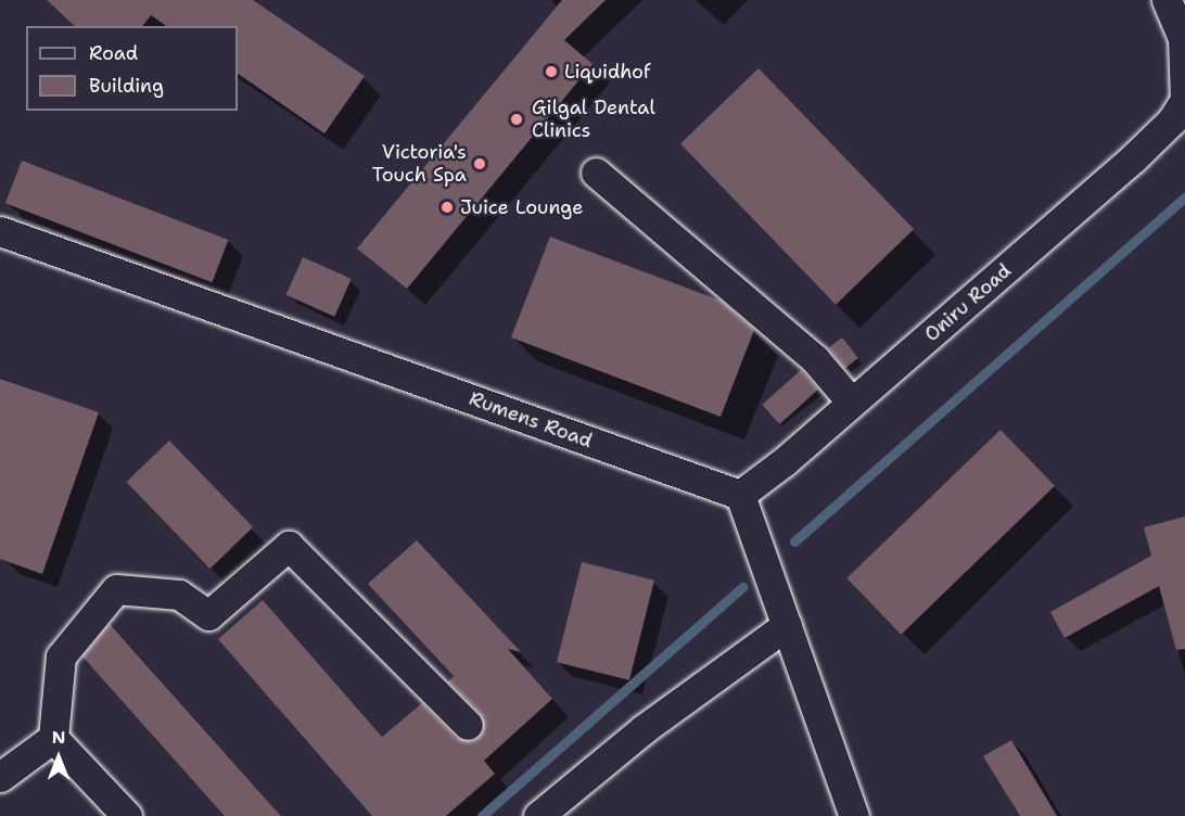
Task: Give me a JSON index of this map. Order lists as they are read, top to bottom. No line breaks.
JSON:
{"streets":{"street":["Oniru Road","Rumens Road"]},"crossings":[["Oniru Road","Rumens Road"]],"places":["Liquidhof","Gilgal Dental Clinics","Victoria's Touch Spa","Juice Lounge"],"legend":["Road","Building"],"north":"top"}
